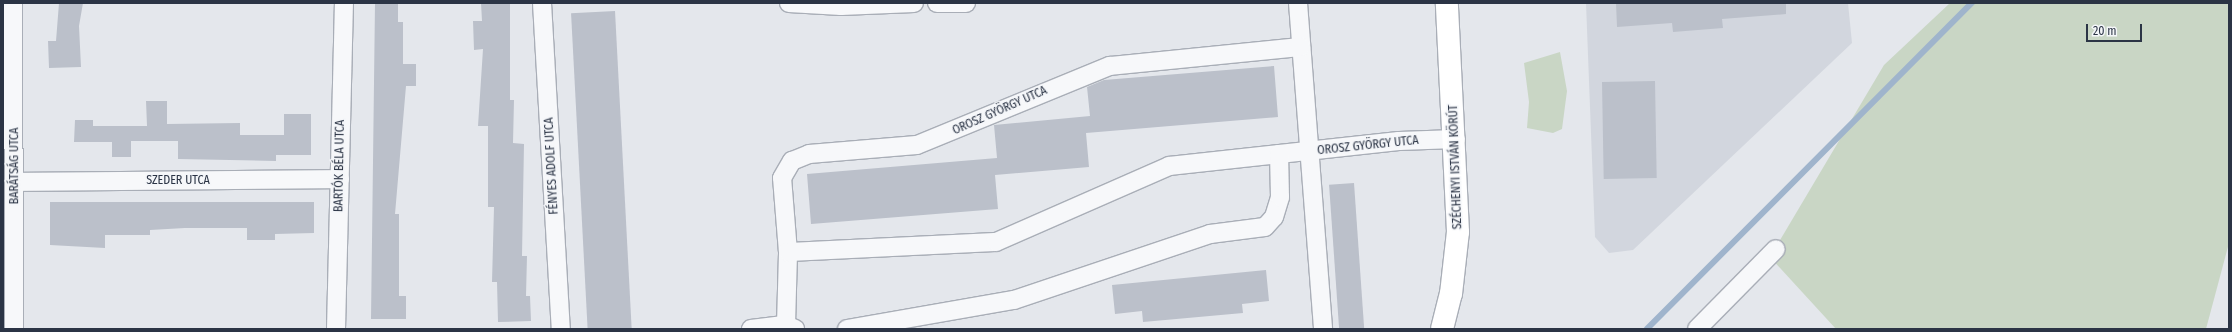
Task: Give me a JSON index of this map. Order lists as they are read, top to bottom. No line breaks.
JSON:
{"streets":{"street":["OROSZ GYÖRGY UTCA","BARÁTSÁG UTCA","BARTÓK BÉLA UTCA","FÉNYES ADOLF UTCA","SZÉCHENYI ISTVÁN KÖRÚT","SZEDER UTCA"]},"crossings":[["OROSZ GYÖRGY UTCA","SZÉCHENYI ISTVÁN KÖRÚT"],["BARÁTSÁG UTCA","SZEDER UTCA"],["BARTÓK BÉLA UTCA","SZEDER UTCA"]],"scale_bar":"20 m"}
